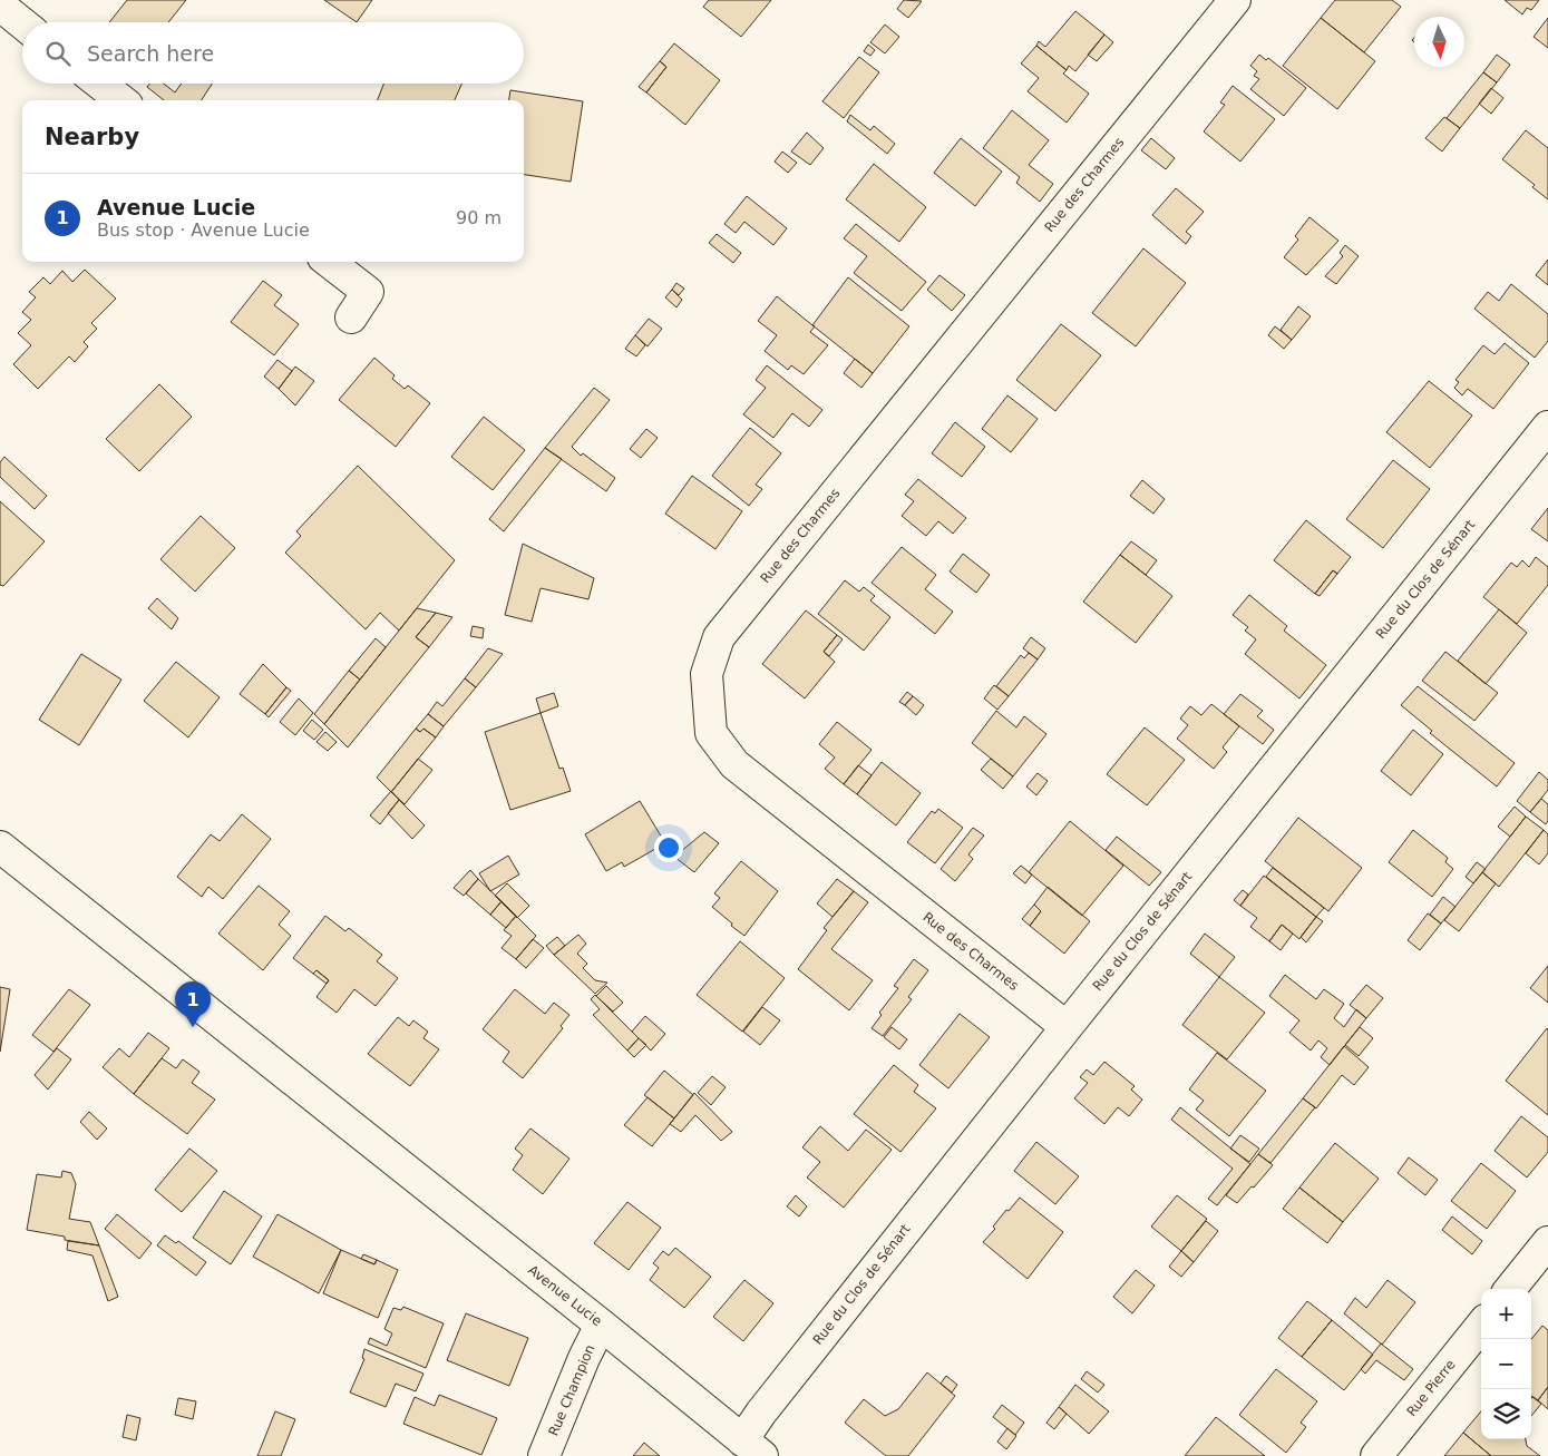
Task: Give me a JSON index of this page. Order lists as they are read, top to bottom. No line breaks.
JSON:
{"streets":{"street":["Rue des Charmes","Rue du Clos de Sénart","Avenue Lucie","Rue Pierre","Rue Champion"]},"crossings":[["Rue des Charmes","Rue du Clos de Sénart"],["Rue du Clos de Sénart","Avenue Lucie"],["Avenue Lucie","Rue Champion"]],"north":"bottom","page":{"search":"Search here","heading":"Nearby","list":[{"mark":"1","name":"Avenue Lucie","note":"Bus stop · Avenue Lucie","value":"90 m"}],"pins":"1","map_buttons":["+","−"]}}
